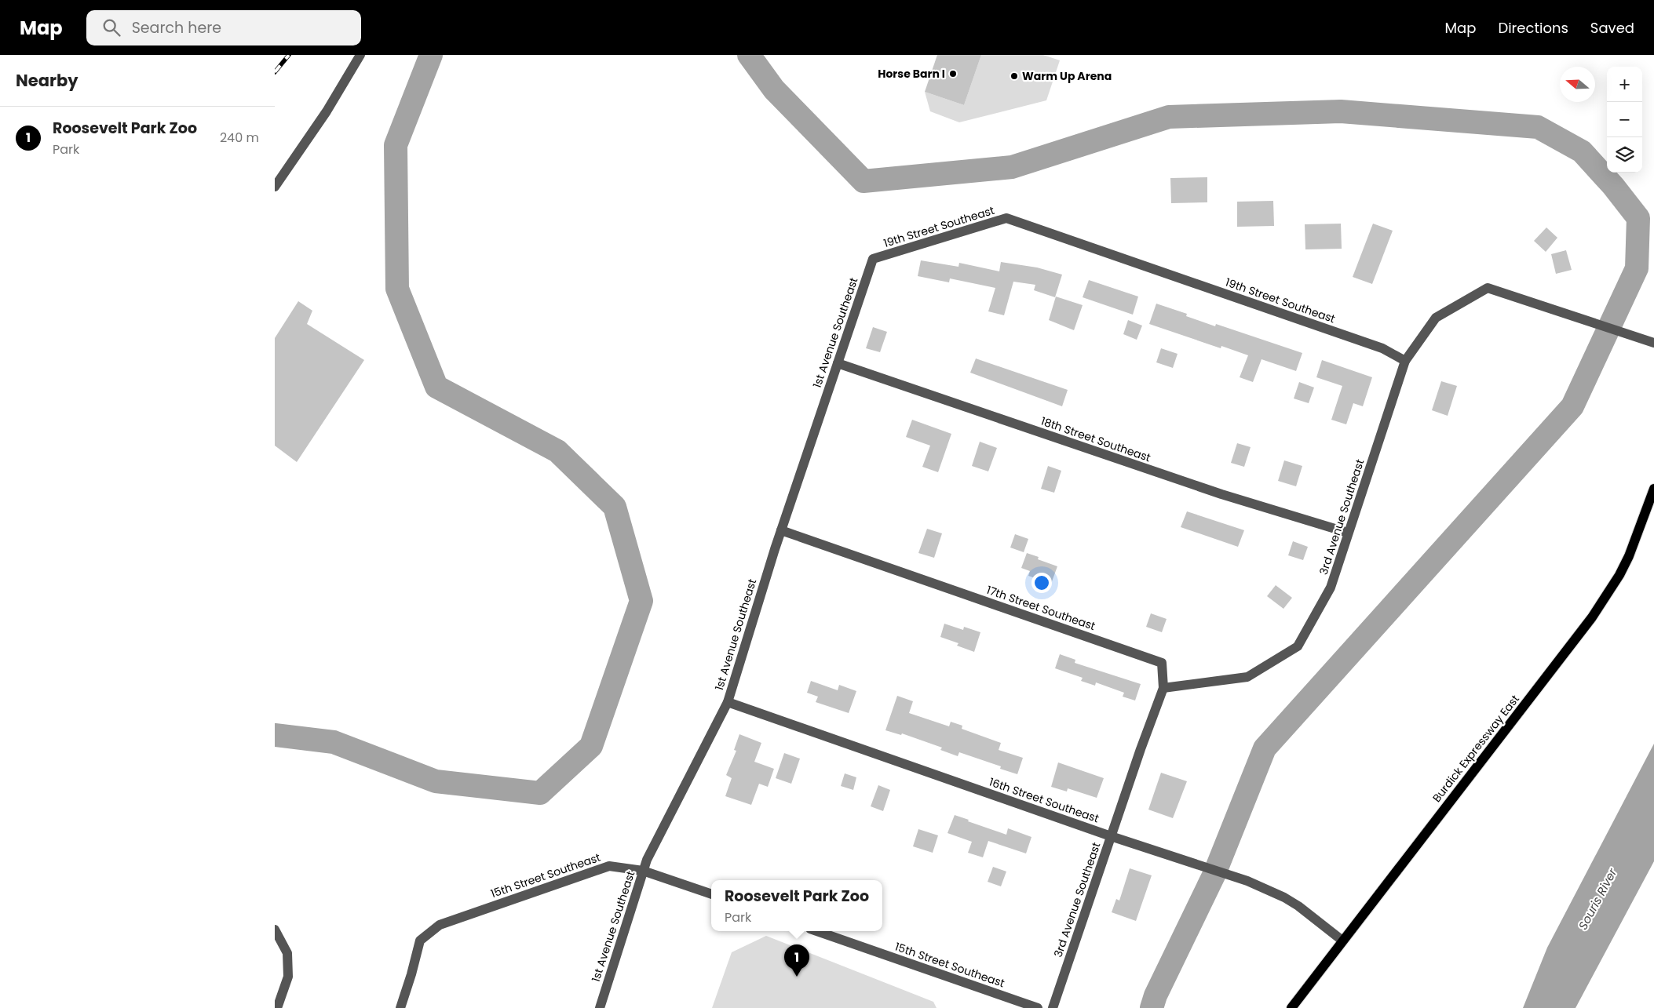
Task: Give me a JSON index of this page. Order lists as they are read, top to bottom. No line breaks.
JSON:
{"streets":{"main road":["Burdick Expressway East"],"street":["19th Street Southeast","1st Avenue Southeast","18th Street Southeast","3rd Avenue Southeast","17th Street Southeast","16th Street Southeast","15th Street Southeast"]},"crossings":[["19th Street Southeast","1st Avenue Southeast"],["19th Street Southeast","3rd Avenue Southeast"],["1st Avenue Southeast","18th Street Southeast"],["1st Avenue Southeast","17th Street Southeast"],["1st Avenue Southeast","16th Street Southeast"],["1st Avenue Southeast","15th Street Southeast"],["18th Street Southeast","3rd Avenue Southeast"],["3rd Avenue Southeast","17th Street Southeast"],["3rd Avenue Southeast","16th Street Southeast"],["Burdick Expressway East","16th Street Southeast"]],"water":["Souris River"],"places":["Horse Barn I","Warm Up Arena"],"north":"left","page":{"header":"Map","search":"Search here","nav":["Map","Directions","Saved"],"heading":"Nearby","map_buttons":["+","−"],"list":[{"mark":"1","name":"Roosevelt Park Zoo","note":"Park","value":"240 m"}],"popup":["Roosevelt Park Zoo","Park"],"pins":"1"}}
